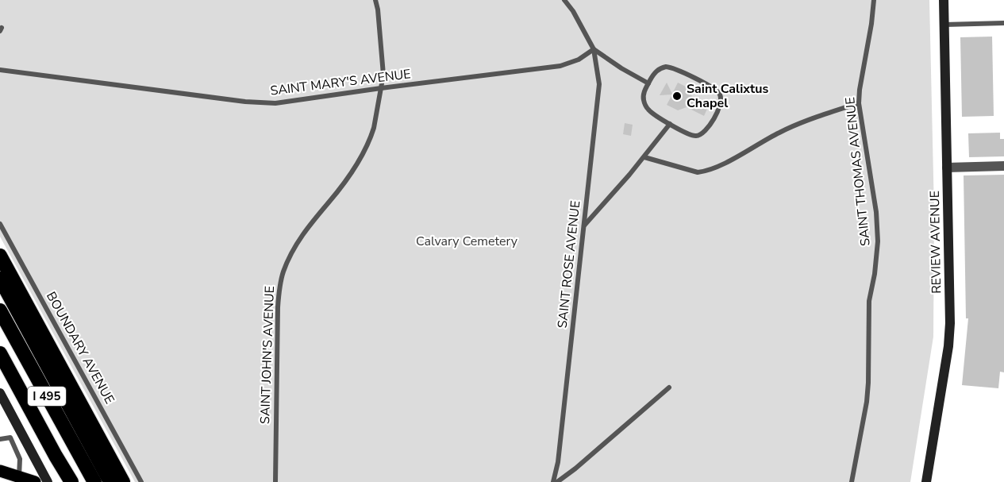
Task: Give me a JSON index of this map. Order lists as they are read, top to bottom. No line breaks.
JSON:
{"streets":{"highway":["I 495"],"main road":["REVIEW AVENUE"],"lane":["SAINT MARY'S AVENUE","SAINT THOMAS AVENUE","SAINT ROSE AVENUE","BOUNDARY AVENUE","SAINT JOHN'S AVENUE"]},"crossings":[["SAINT MARY'S AVENUE","SAINT ROSE AVENUE"],["SAINT MARY'S AVENUE","SAINT JOHN'S AVENUE"]],"parks":["Calvary Cemetery"],"places":["Saint Calixtus Chapel"]}
